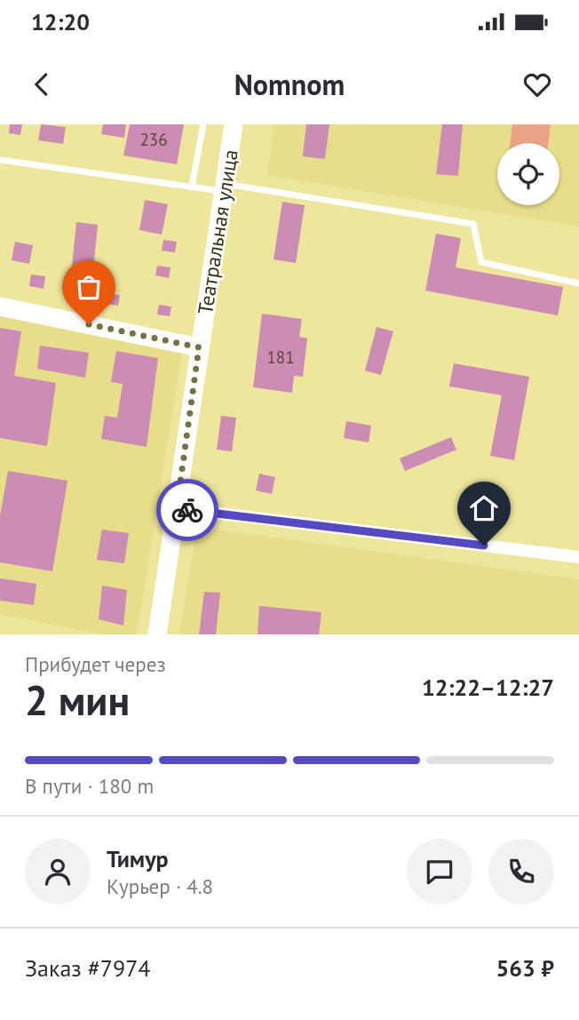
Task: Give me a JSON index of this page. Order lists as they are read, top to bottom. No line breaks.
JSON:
{"streets":{"main road":["Театральная улица"]},"house_numbers":["236","181"],"page":{"status":"12:20","header":"Nomnom","heading":["2 мин","Прибудет через","12:22–12:27"],"panel":["Тимур","Курьер · 4.8","Заказ #7974","563 ₽"],"bar":"В пути · 180 m"}}
